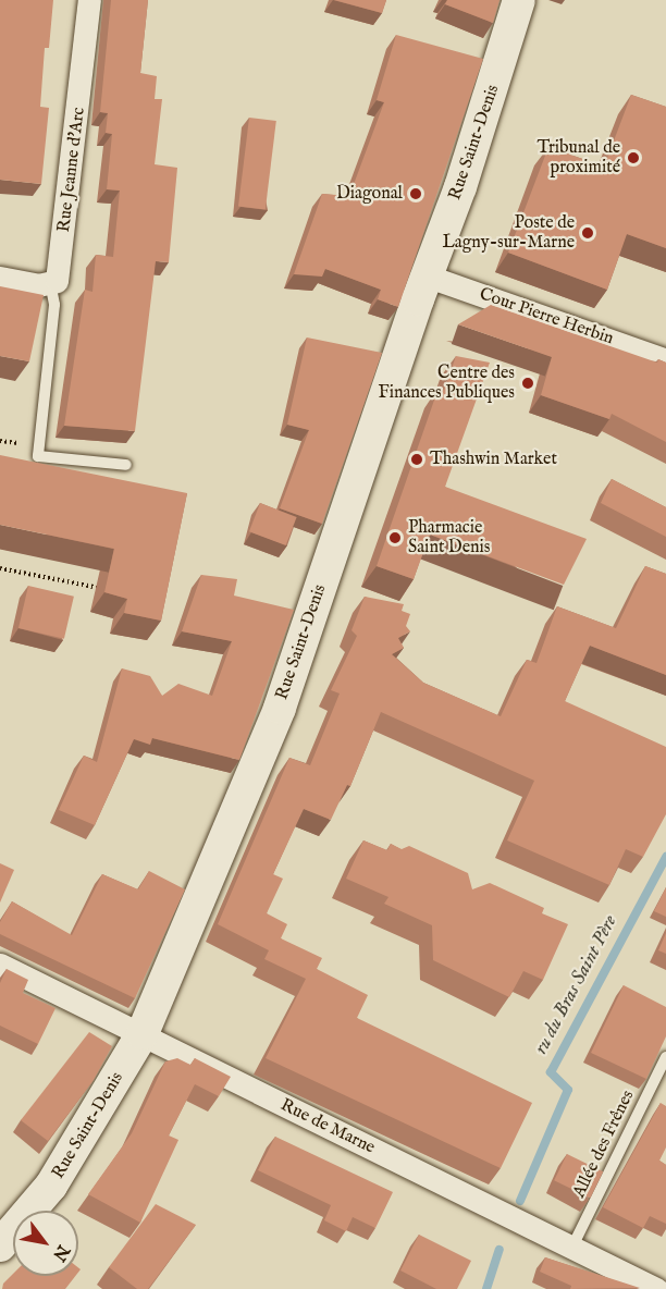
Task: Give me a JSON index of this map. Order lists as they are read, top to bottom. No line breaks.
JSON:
{"streets":{"main road":["Rue Saint-Denis"],"street":["Rue Jeanne d'Arc","Cour Pierre Herbin","Rue de Marne"],"lane":["Allée des Frênes"]},"crossings":[["Rue Saint-Denis","Cour Pierre Herbin"],["Rue Saint-Denis","Rue de Marne"],["Rue de Marne","Allée des Frênes"]],"water":["ru du Bras Saint Père"],"places":["Tribunal de proximité","Diagonal","Poste de Lagny-sur-Marne","Centre des Finances Publiques","Thashwin Market","Pharmacie Saint Denis"],"north":"bottom right"}
